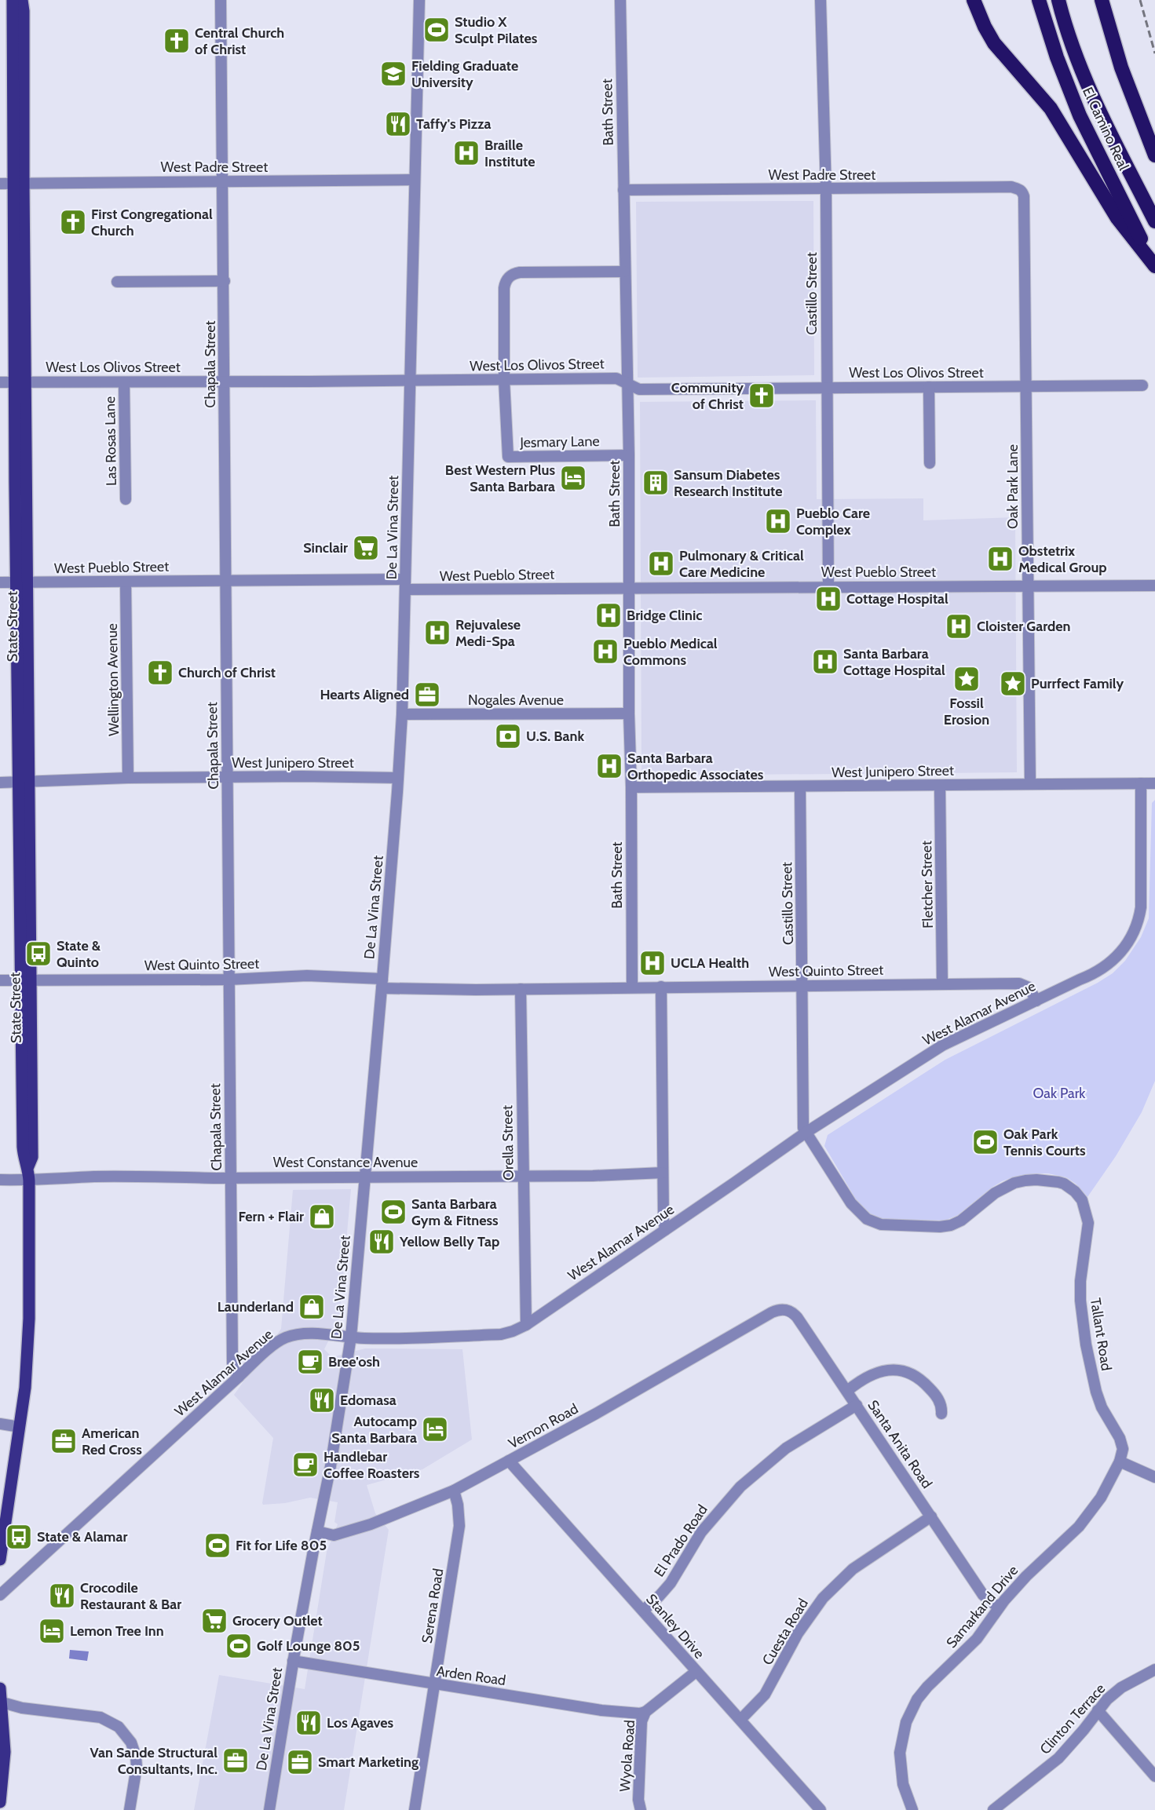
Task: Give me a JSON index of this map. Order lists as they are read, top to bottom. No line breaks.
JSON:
{"streets":{"highway":["El Camino Real"],"main road":["State Street"],"street":["Bath Street","West Padre Street","Castillo Street","Chapala Street","West Los Olivos Street","Las Rosas Lane","Jesmary Lane","Oak Park Lane","De La Vina Street","West Pueblo Street","Wellington Avenue","Nogales Avenue","West Junipero Street","Fletcher Street","West Quinto Street","West Alamar Avenue","Orella Street","West Constance Avenue","Tallant Road","Vernon Road","Santa Anita Road","El Prado Road","Serena Road","Samarkand Drive","Stanley Drive","Cuesta Road","Arden Road","Clinton Terrace","Wyola Road"]},"crossings":[["Bath Street","West Padre Street"],["Bath Street","West Los Olivos Street"],["Bath Street","Jesmary Lane"],["Bath Street","West Pueblo Street"],["Bath Street","Nogales Avenue"],["Bath Street","West Junipero Street"],["Bath Street","West Quinto Street"],["West Padre Street","Castillo Street"],["West Padre Street","Chapala Street"],["West Padre Street","Oak Park Lane"],["West Padre Street","De La Vina Street"],["West Padre Street","State Street"],["Castillo Street","West Los Olivos Street"],["Castillo Street","West Pueblo Street"],["Castillo Street","West Junipero Street"],["Castillo Street","West Quinto Street"],["Castillo Street","West Alamar Avenue"],["Castillo Street","Tallant Road"],["Chapala Street","West Los Olivos Street"],["Chapala Street","West Pueblo Street"],["Chapala Street","West Junipero Street"],["Chapala Street","West Quinto Street"],["Chapala Street","West Alamar Avenue"],["Chapala Street","West Constance Avenue"],["West Los Olivos Street","Las Rosas Lane"],["West Los Olivos Street","Jesmary Lane"],["West Los Olivos Street","Oak Park Lane"],["West Los Olivos Street","De La Vina Street"],["West Los Olivos Street","State Street"],["Oak Park Lane","West Pueblo Street"],["Oak Park Lane","West Junipero Street"],["De La Vina Street","West Pueblo Street"],["De La Vina Street","Nogales Avenue"],["De La Vina Street","West Junipero Street"],["De La Vina Street","West Quinto Street"],["De La Vina Street","West Alamar Avenue"],["De La Vina Street","West Constance Avenue"],["De La Vina Street","Vernon Road"],["De La Vina Street","Arden Road"],["West Pueblo Street","State Street"],["West Pueblo Street","Wellington Avenue"],["State Street","West Junipero Street"],["State Street","West Quinto Street"],["State Street","West Constance Avenue"],["Wellington Avenue","West Junipero Street"],["West Junipero Street","Fletcher Street"],["West Junipero Street","West Alamar Avenue"],["Fletcher Street","West Quinto Street"],["West Quinto Street","West Alamar Avenue"],["West Quinto Street","Orella Street"],["West Alamar Avenue","Orella Street"],["West Alamar Avenue","Tallant Road"],["Orella Street","West Constance Avenue"],["Tallant Road","Samarkand Drive"],["Vernon Road","Santa Anita Road"],["Vernon Road","Serena Road"],["Vernon Road","Stanley Drive"],["Santa Anita Road","El Prado Road"],["Santa Anita Road","Samarkand Drive"],["Santa Anita Road","Cuesta Road"],["El Prado Road","Stanley Drive"],["Serena Road","Arden Road"],["Stanley Drive","Cuesta Road"],["Stanley Drive","Wyola Road"],["Arden Road","Wyola Road"]],"parks":["Oak Park"],"places":{"sports":["Studio X Sculpt Pilates","Oak Park Tennis Courts","Santa Barbara Gym & Fitness","Fit for Life 805","Golf Lounge 805"],"church":["Central Church of Christ","First Congregational Church","Community of Christ","Church of Christ"],"school or university":["Fielding Graduate University"],"restaurant":["Taffy's Pizza","Yellow Belly Tap","Edomasa","Crocodile Restaurant & Bar","Los Agaves"],"hospital":["Braille Institute","Pueblo Care Complex","Obstetrix Medical Group","Pulmonary & Critical Care Medicine","Cottage Hospital","Bridge Clinic","Cloister Garden","Rejuvalese Medi-Spa","Pueblo Medical Commons","Santa Barbara Cottage Hospital","Santa Barbara Orthopedic Associates","UCLA Health"],"hotel":["Best Western Plus Santa Barbara","Autocamp Santa Barbara","Lemon Tree Inn"],"building":["Sansum Diabetes Research Institute"],"supermarket":["Sinclair","Grocery Outlet"],"place":["Fossil Erosion","Purrfect Family"],"office":["Hearts Aligned","American Red Cross","Van Sande Structural Consultants, Inc.","Smart Marketing"],"bank":["U.S. Bank"],"bus stop":["State & Quinto","State & Alamar"],"shop":["Fern + Flair","Launderland"],"cafe":["Bree'osh","Handlebar Coffee Roasters"]}}
